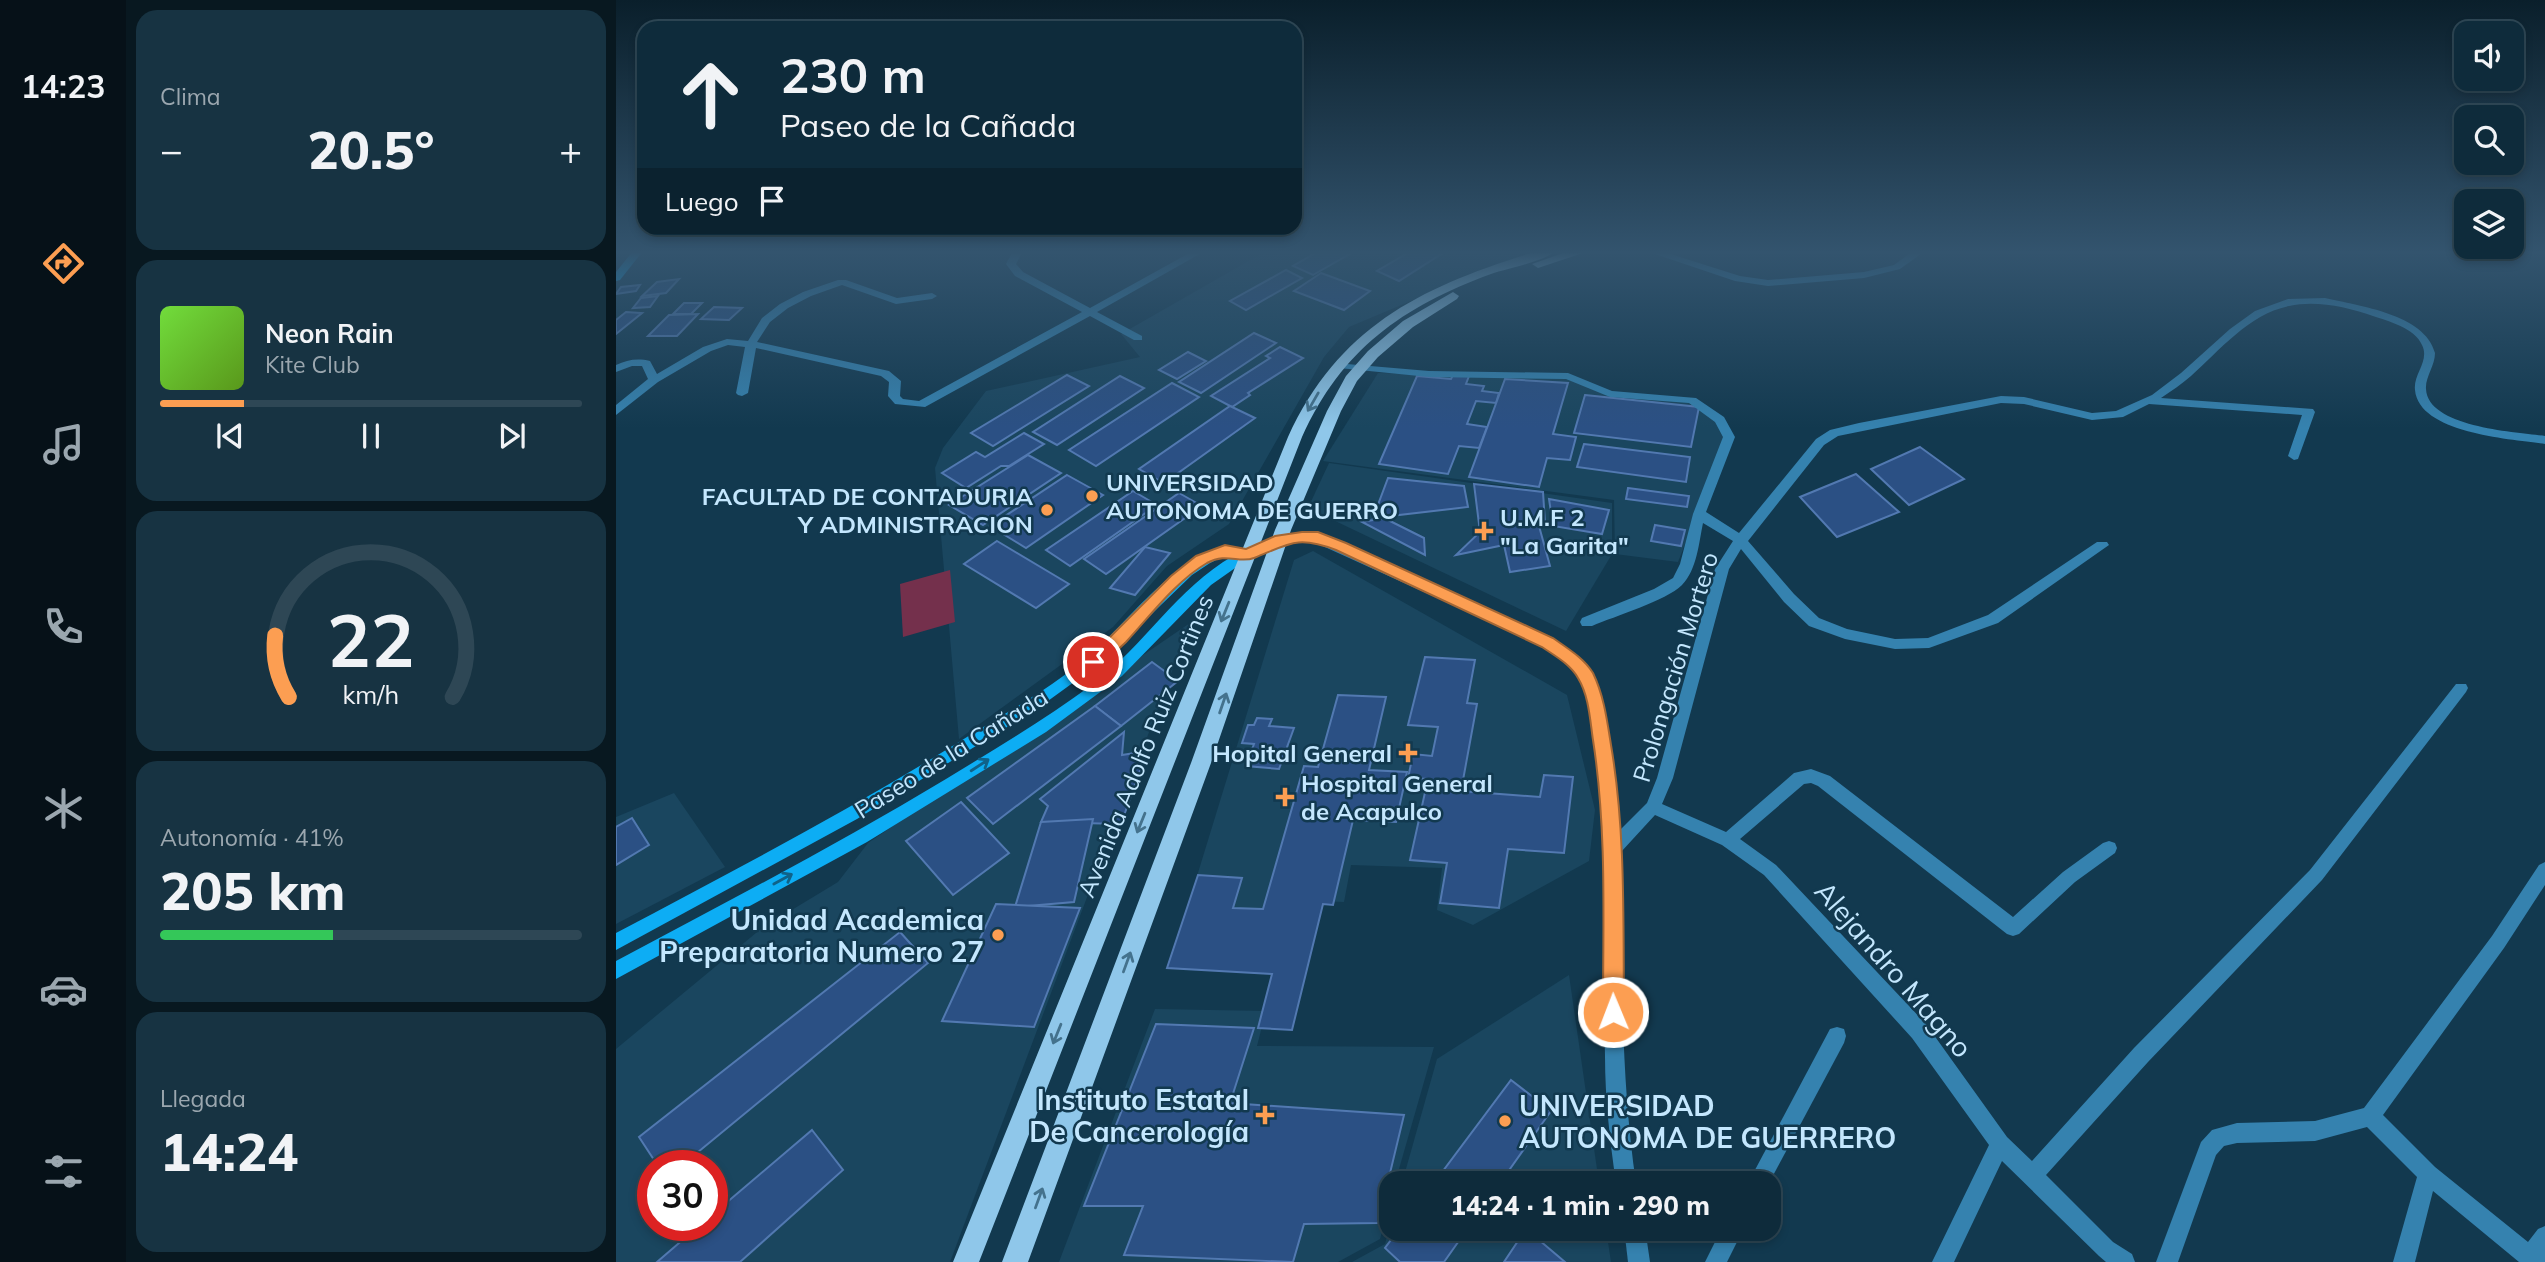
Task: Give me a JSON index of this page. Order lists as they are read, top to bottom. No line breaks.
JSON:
{"streets":{"main road":["Avenida Adolfo Ruiz Cortines"],"street":["Prolongación Mortero","Paseo de la Cañada","Alejandro Magno"]},"crossings":[["Prolongación Mortero","Alejandro Magno"],["Avenida Adolfo Ruiz Cortines","Paseo de la Cañada"]],"places":{"other":["UNIVERSIDAD AUTONOMA DE GUERRO","FACULTAD DE CONTADURIA Y ADMINISTRACION","Unidad Academica Preparatoria Numero 27","UNIVERSIDAD AUTONOMA DE GUERRERO"],"health":["U.M.F 2 \"La Garita\"","Hopital General","Hospital General de Acapulco","Instituto Estatal De Cancerología"]},"page":{"tabs":"14:23","tile":["Clima",["Autonomía · 41%","205 km"],["Llegada","14:24"]],"turn":["230 m","Paseo de la Cañada"],"heat":["−","20.5°","+"],"then":"Luego","song":["Neon Rain","Kite Club"],"limit":"30","trip":"14:24 · 1 min · 290 m","gauge":["22","km/h"]}}
